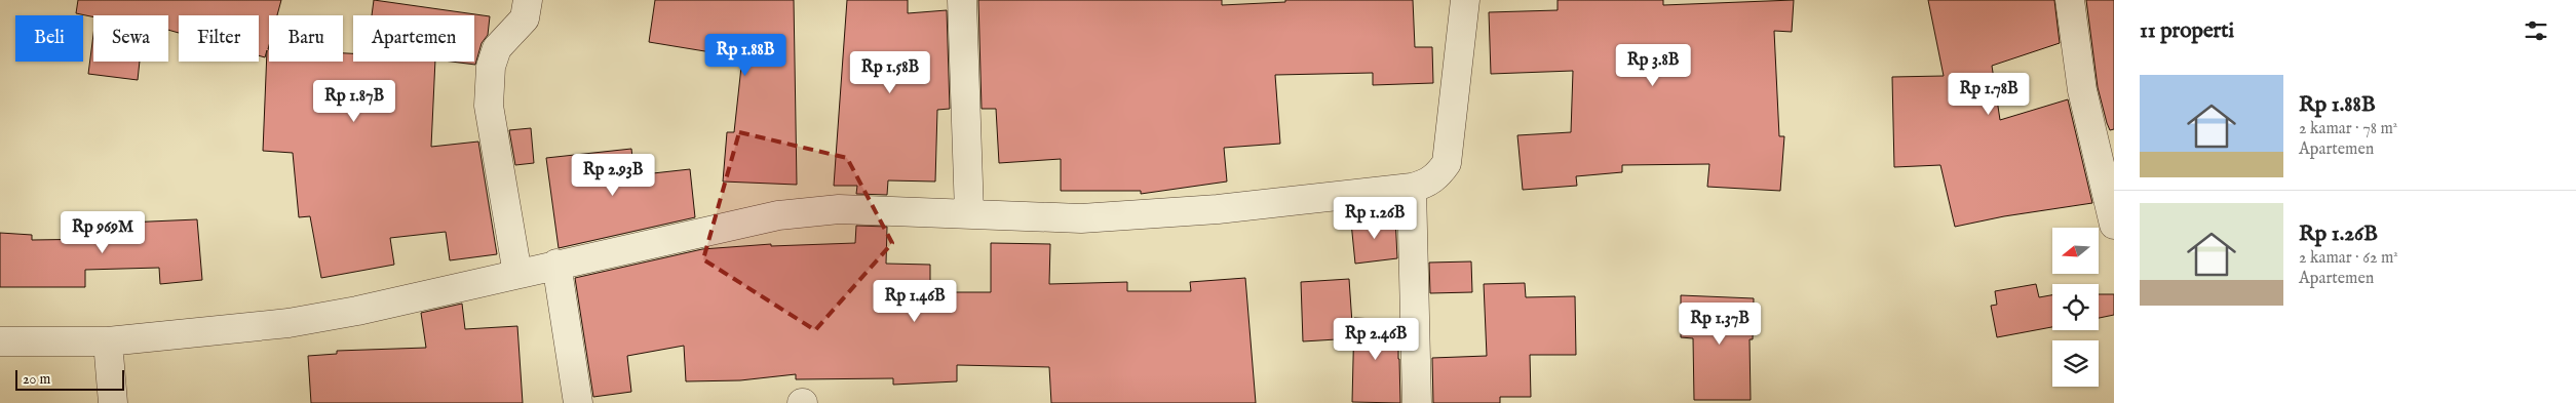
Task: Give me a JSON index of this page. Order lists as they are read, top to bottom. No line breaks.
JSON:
{"scale_bar":"20 m","north":"left","page":{"heading":"11 properti","chip":["Beli","Sewa","Filter","Baru","Apartemen"],"price":["Rp 1.88B","Rp 3.8B","Rp 1.58B","Rp 1.78B","Rp 1.87B","Rp 2.93B","Rp 1.26B","Rp 969M","Rp 1.46B","Rp 1.37B","Rp 2.46B"],"list":[{"name":"Rp 1.88B","note":"2 kamar · 78 m² · Apartemen"},{"name":"Rp 1.26B","note":"2 kamar · 62 m² · Apartemen"}],"scale":"20 m"}}
